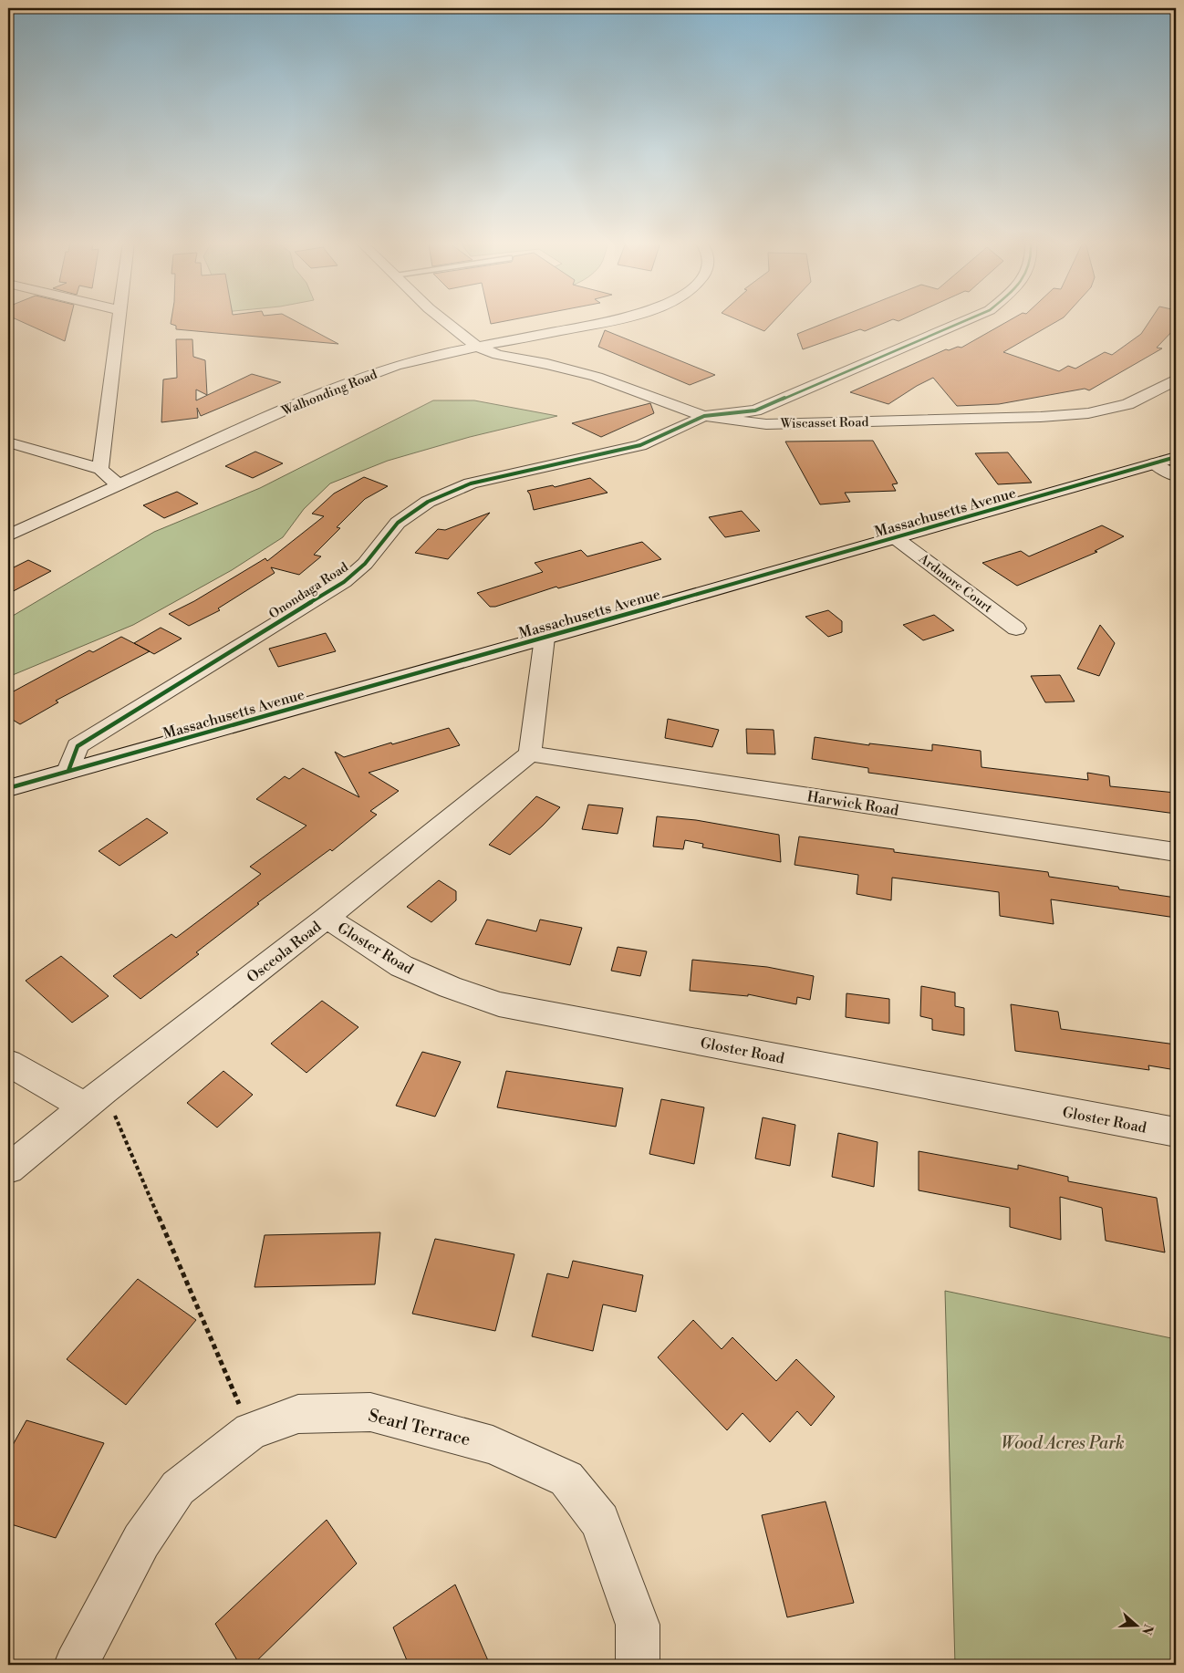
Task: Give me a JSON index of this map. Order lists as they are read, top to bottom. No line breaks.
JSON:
{"streets":{"street":["Walhonding Road","Wiscasset Road","Massachusetts Avenue","Ardmore Court","Onondaga Road","Harwick Road","Gloster Road","Osceola Road","Searl Terrace"]},"crossings":[["Walhonding Road","Wiscasset Road"],["Wiscasset Road","Onondaga Road"],["Massachusetts Avenue","Ardmore Court"],["Massachusetts Avenue","Onondaga Road"],["Harwick Road","Osceola Road"],["Gloster Road","Osceola Road"]],"parks":["Wood Acres Park"],"north":"right"}
